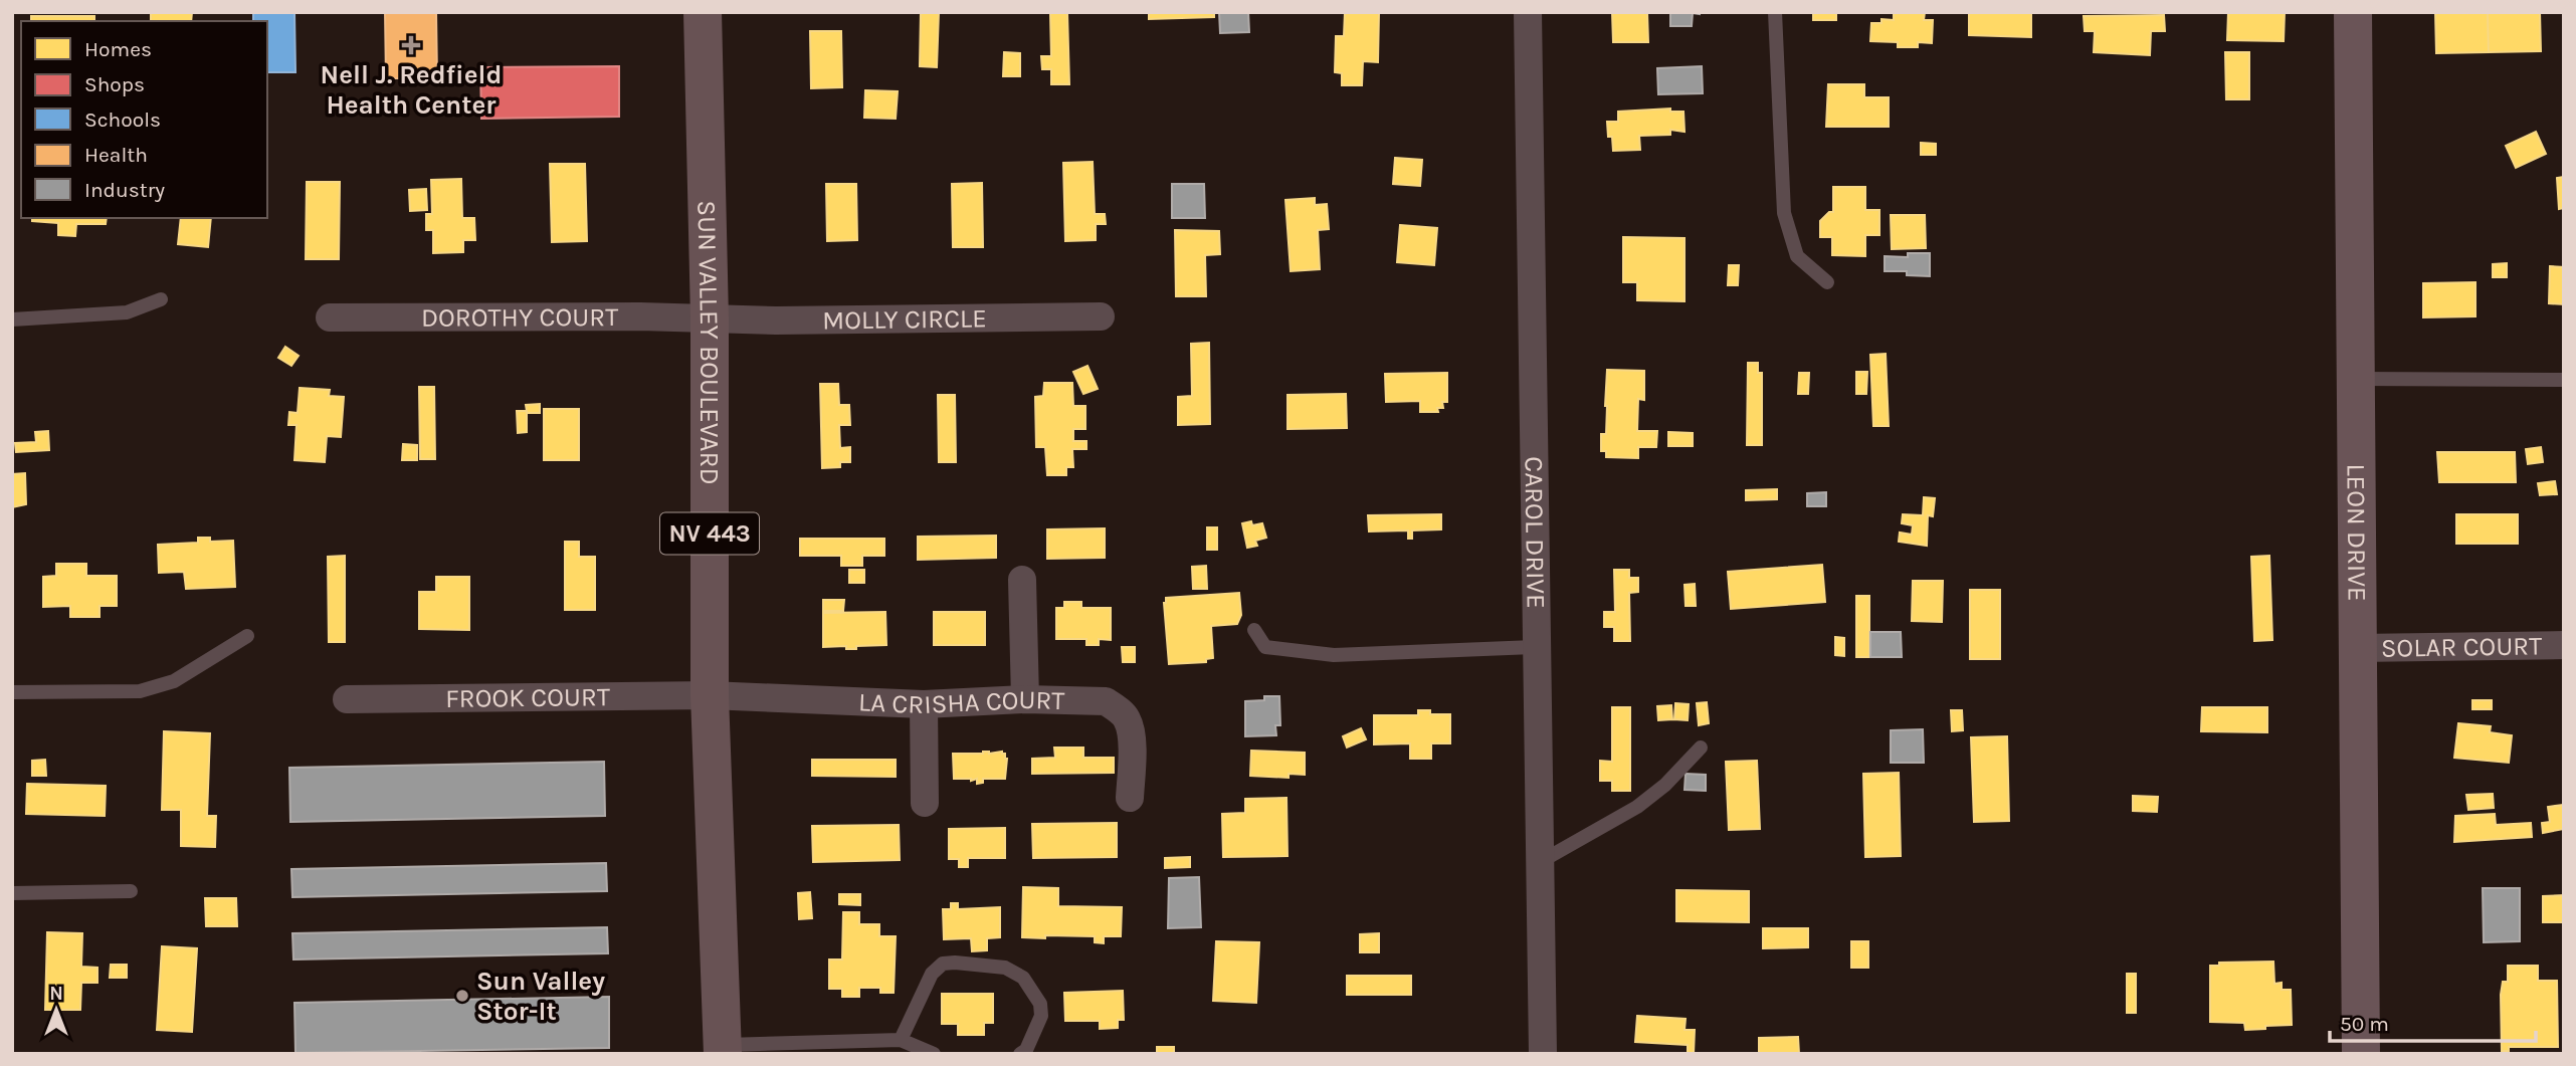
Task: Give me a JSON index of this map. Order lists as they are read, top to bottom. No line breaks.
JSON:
{"streets":{"main road":["SUN VALLEY BOULEVARD","NV 443"],"street":["DOROTHY COURT","MOLLY CIRCLE","CAROL DRIVE","LEON DRIVE","SOLAR COURT","FROOK COURT","LA CRISHA COURT"]},"crossings":[["DOROTHY COURT","MOLLY CIRCLE"],["DOROTHY COURT","SUN VALLEY BOULEVARD"],["MOLLY CIRCLE","SUN VALLEY BOULEVARD"],["SUN VALLEY BOULEVARD","FROOK COURT"],["SUN VALLEY BOULEVARD","LA CRISHA COURT"],["LEON DRIVE","SOLAR COURT"],["FROOK COURT","LA CRISHA COURT"]],"places":{"health":["Nell J. Redfield Health Center"],"other":["Sun Valley Stor-It"]},"legend":["Homes","Shops","Schools","Health","Industry"],"scale_bar":"50 m","north":"top"}
